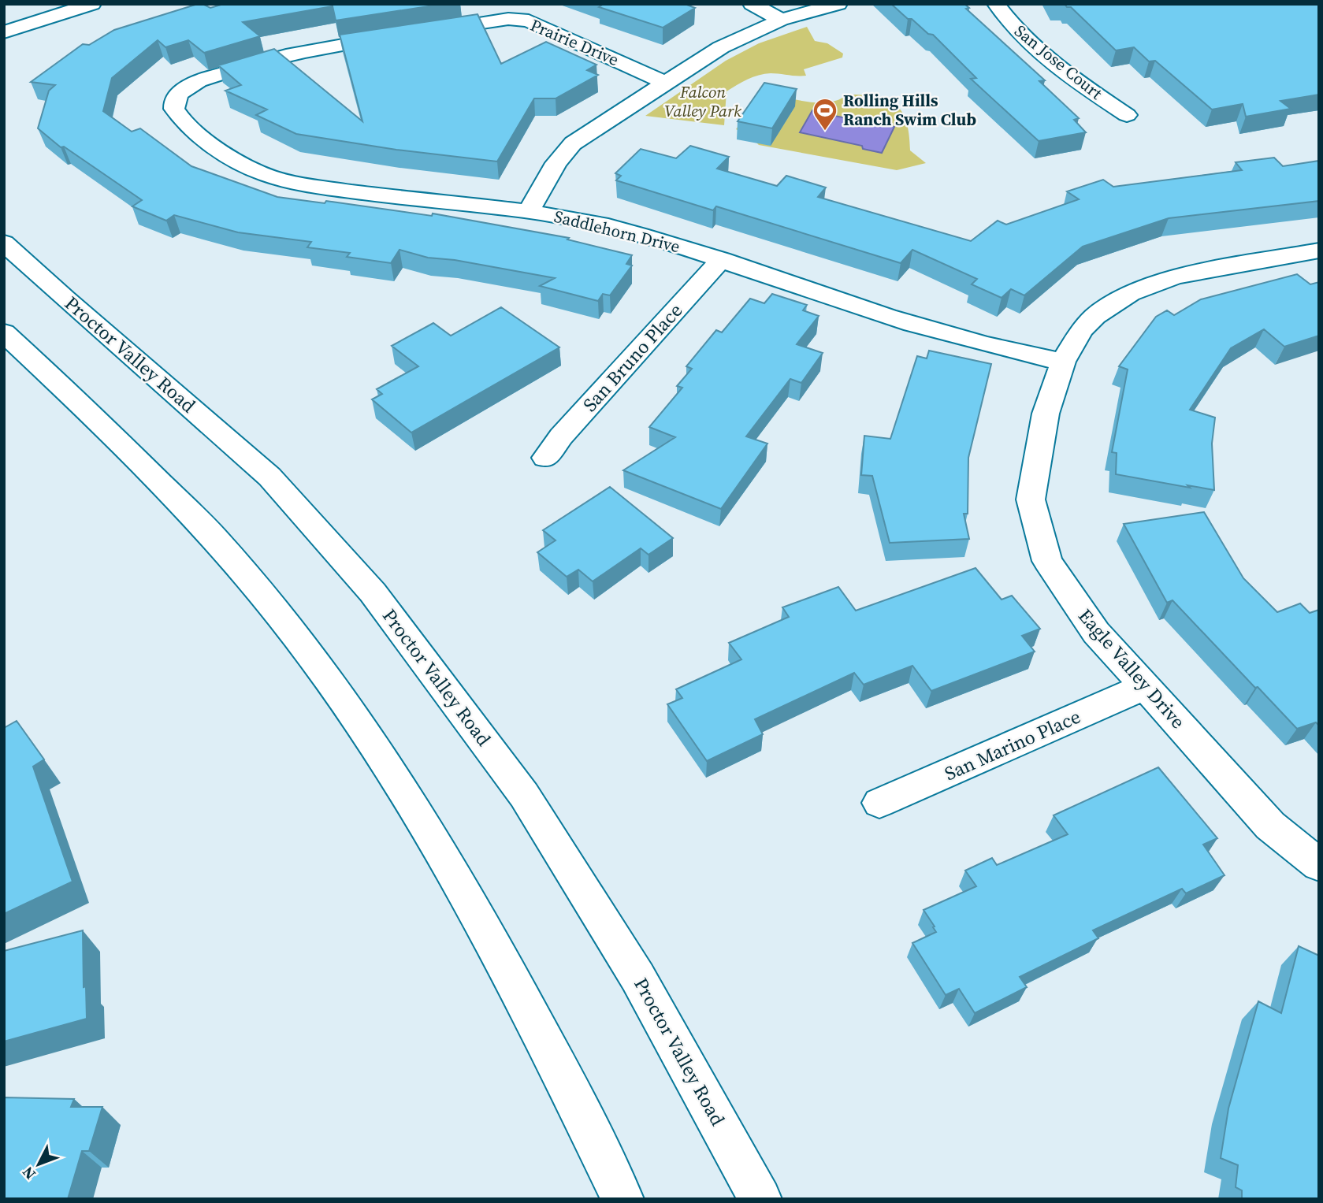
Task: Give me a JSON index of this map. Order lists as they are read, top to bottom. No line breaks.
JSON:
{"streets":{"street":["Prairie Drive","San Jose Court","Saddlehorn Drive","Proctor Valley Road","San Bruno Place","Eagle Valley Drive","San Marino Place"]},"crossings":[["Saddlehorn Drive","San Bruno Place"],["Saddlehorn Drive","Eagle Valley Drive"],["Eagle Valley Drive","San Marino Place"]],"parks":["Falcon Valley Park"],"places":{"sports":["Rolling Hills Ranch Swim Club"]},"north":"bottom left"}
